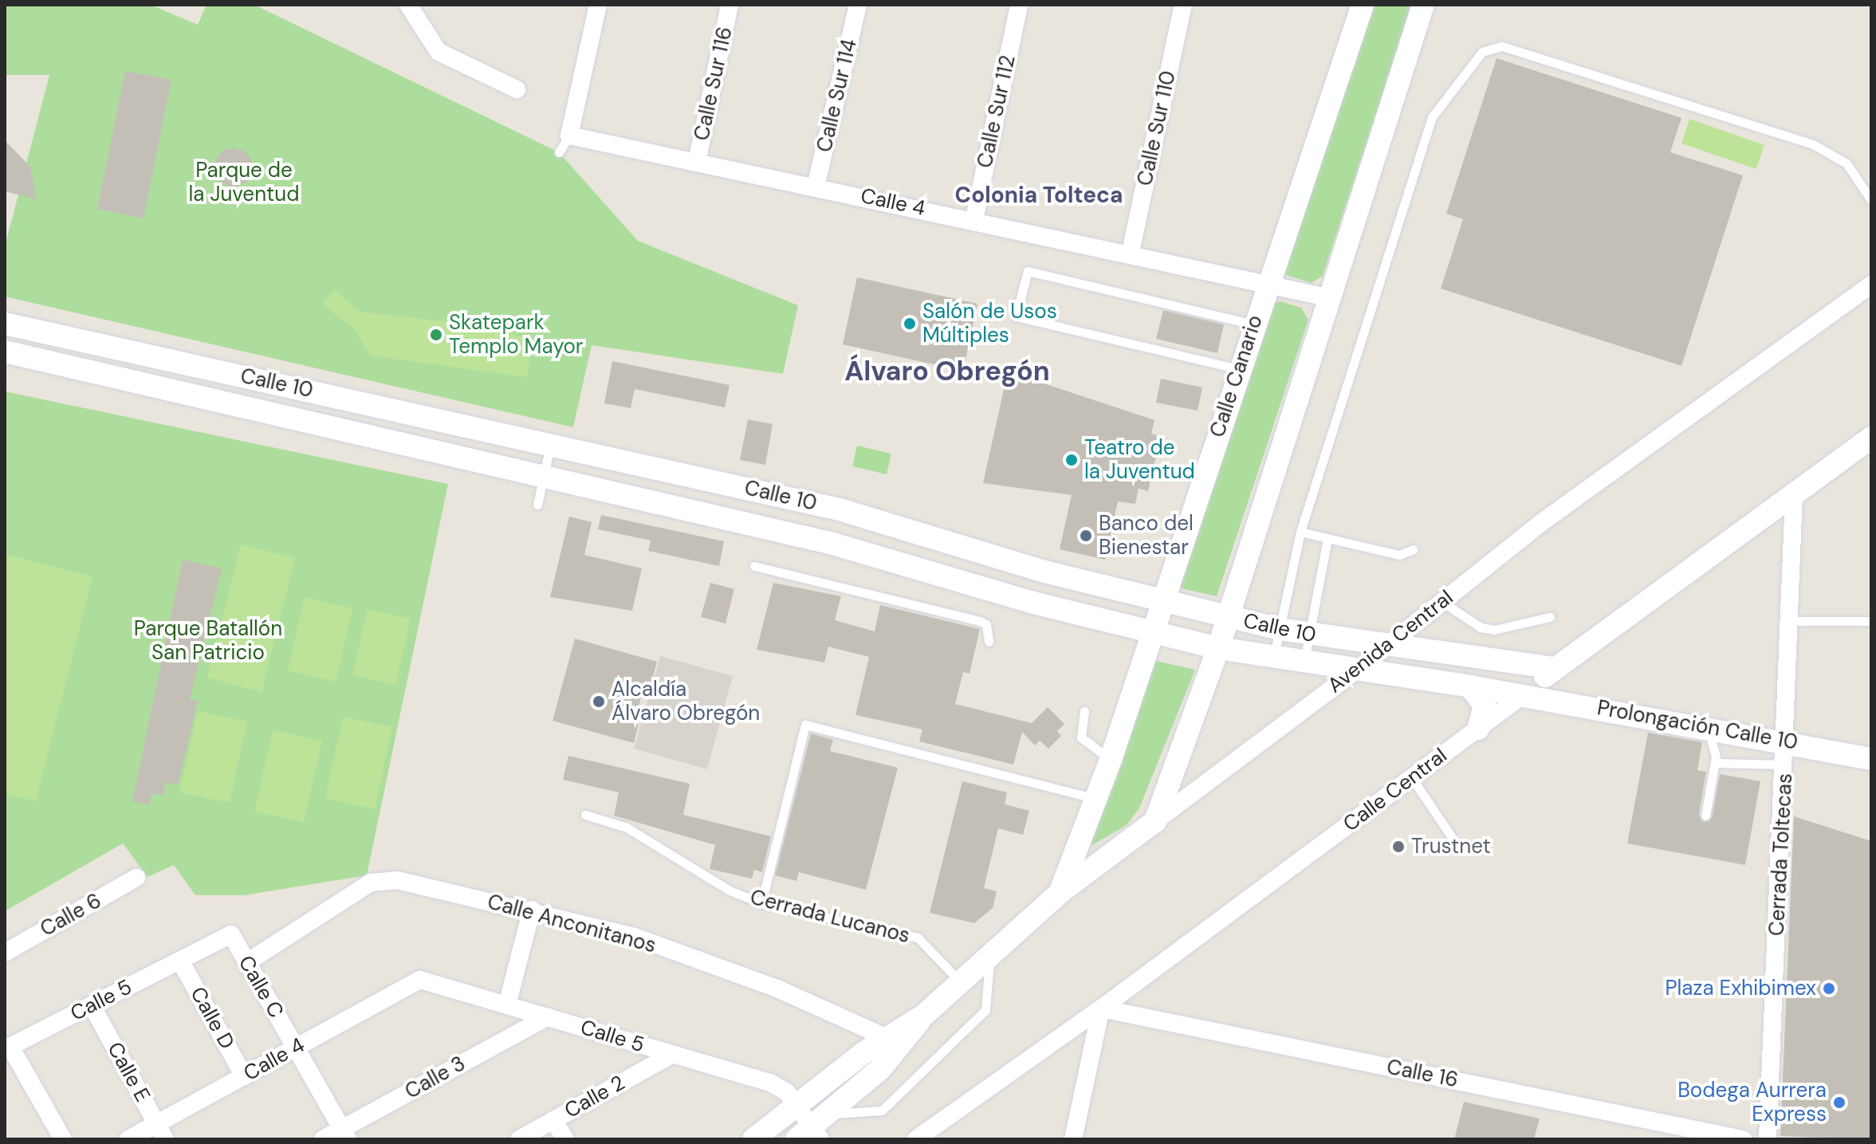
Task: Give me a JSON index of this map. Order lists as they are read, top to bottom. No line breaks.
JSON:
{"streets":{"street":["Calle Sur 116","Calle Sur 114","Calle Sur 112","Calle Sur 110","Calle 4","Calle Canario","Calle 10","Avenida Central","Prolongación Calle 10","Calle Central","Cerrada Toltecas","Calle 6","Calle Anconitanos","Calle C","Calle 5","Calle D","Calle E","Calle 16","Calle 3","Calle 2"],"lane":["Cerrada Lucanos"]},"crossings":[["Calle Sur 116","Calle 4"],["Calle Sur 114","Calle 4"],["Calle Sur 112","Calle 4"],["Calle Sur 110","Calle 4"],["Calle 4","Calle Canario"],["Calle 4","Calle C"],["Calle 4","Calle 5"],["Calle 4","Calle D"],["Calle 4","Calle E"],["Calle Canario","Calle 10"],["Calle Canario","Avenida Central"],["Calle 10","Avenida Central"],["Calle 10","Prolongación Calle 10"],["Calle 10","Calle Central"],["Avenida Central","Cerrada Lucanos"],["Avenida Central","Calle Anconitanos"],["Avenida Central","Calle 5"],["Prolongación Calle 10","Calle Central"],["Prolongación Calle 10","Cerrada Toltecas"],["Calle Central","Cerrada Toltecas"],["Calle Central","Calle 16"],["Calle Anconitanos","Calle C"],["Calle C","Calle 5"],["Calle C","Calle 3"],["Calle 5","Calle D"],["Calle 5","Calle E"],["Calle 5","Calle 3"],["Calle 5","Calle 2"]],"districts":["Colonia Tolteca","Álvaro Obregón"],"parks":["Parque de la Juventud","Parque Batallón San Patricio"],"places":["Salón de Usos Múltiples","Skatepark Templo Mayor","Teatro de la Juventud","Banco del Bienestar","Alcaldía Álvaro Obregón","Trustnet","Plaza Exhibimex","Bodega Aurrera Express"]}
